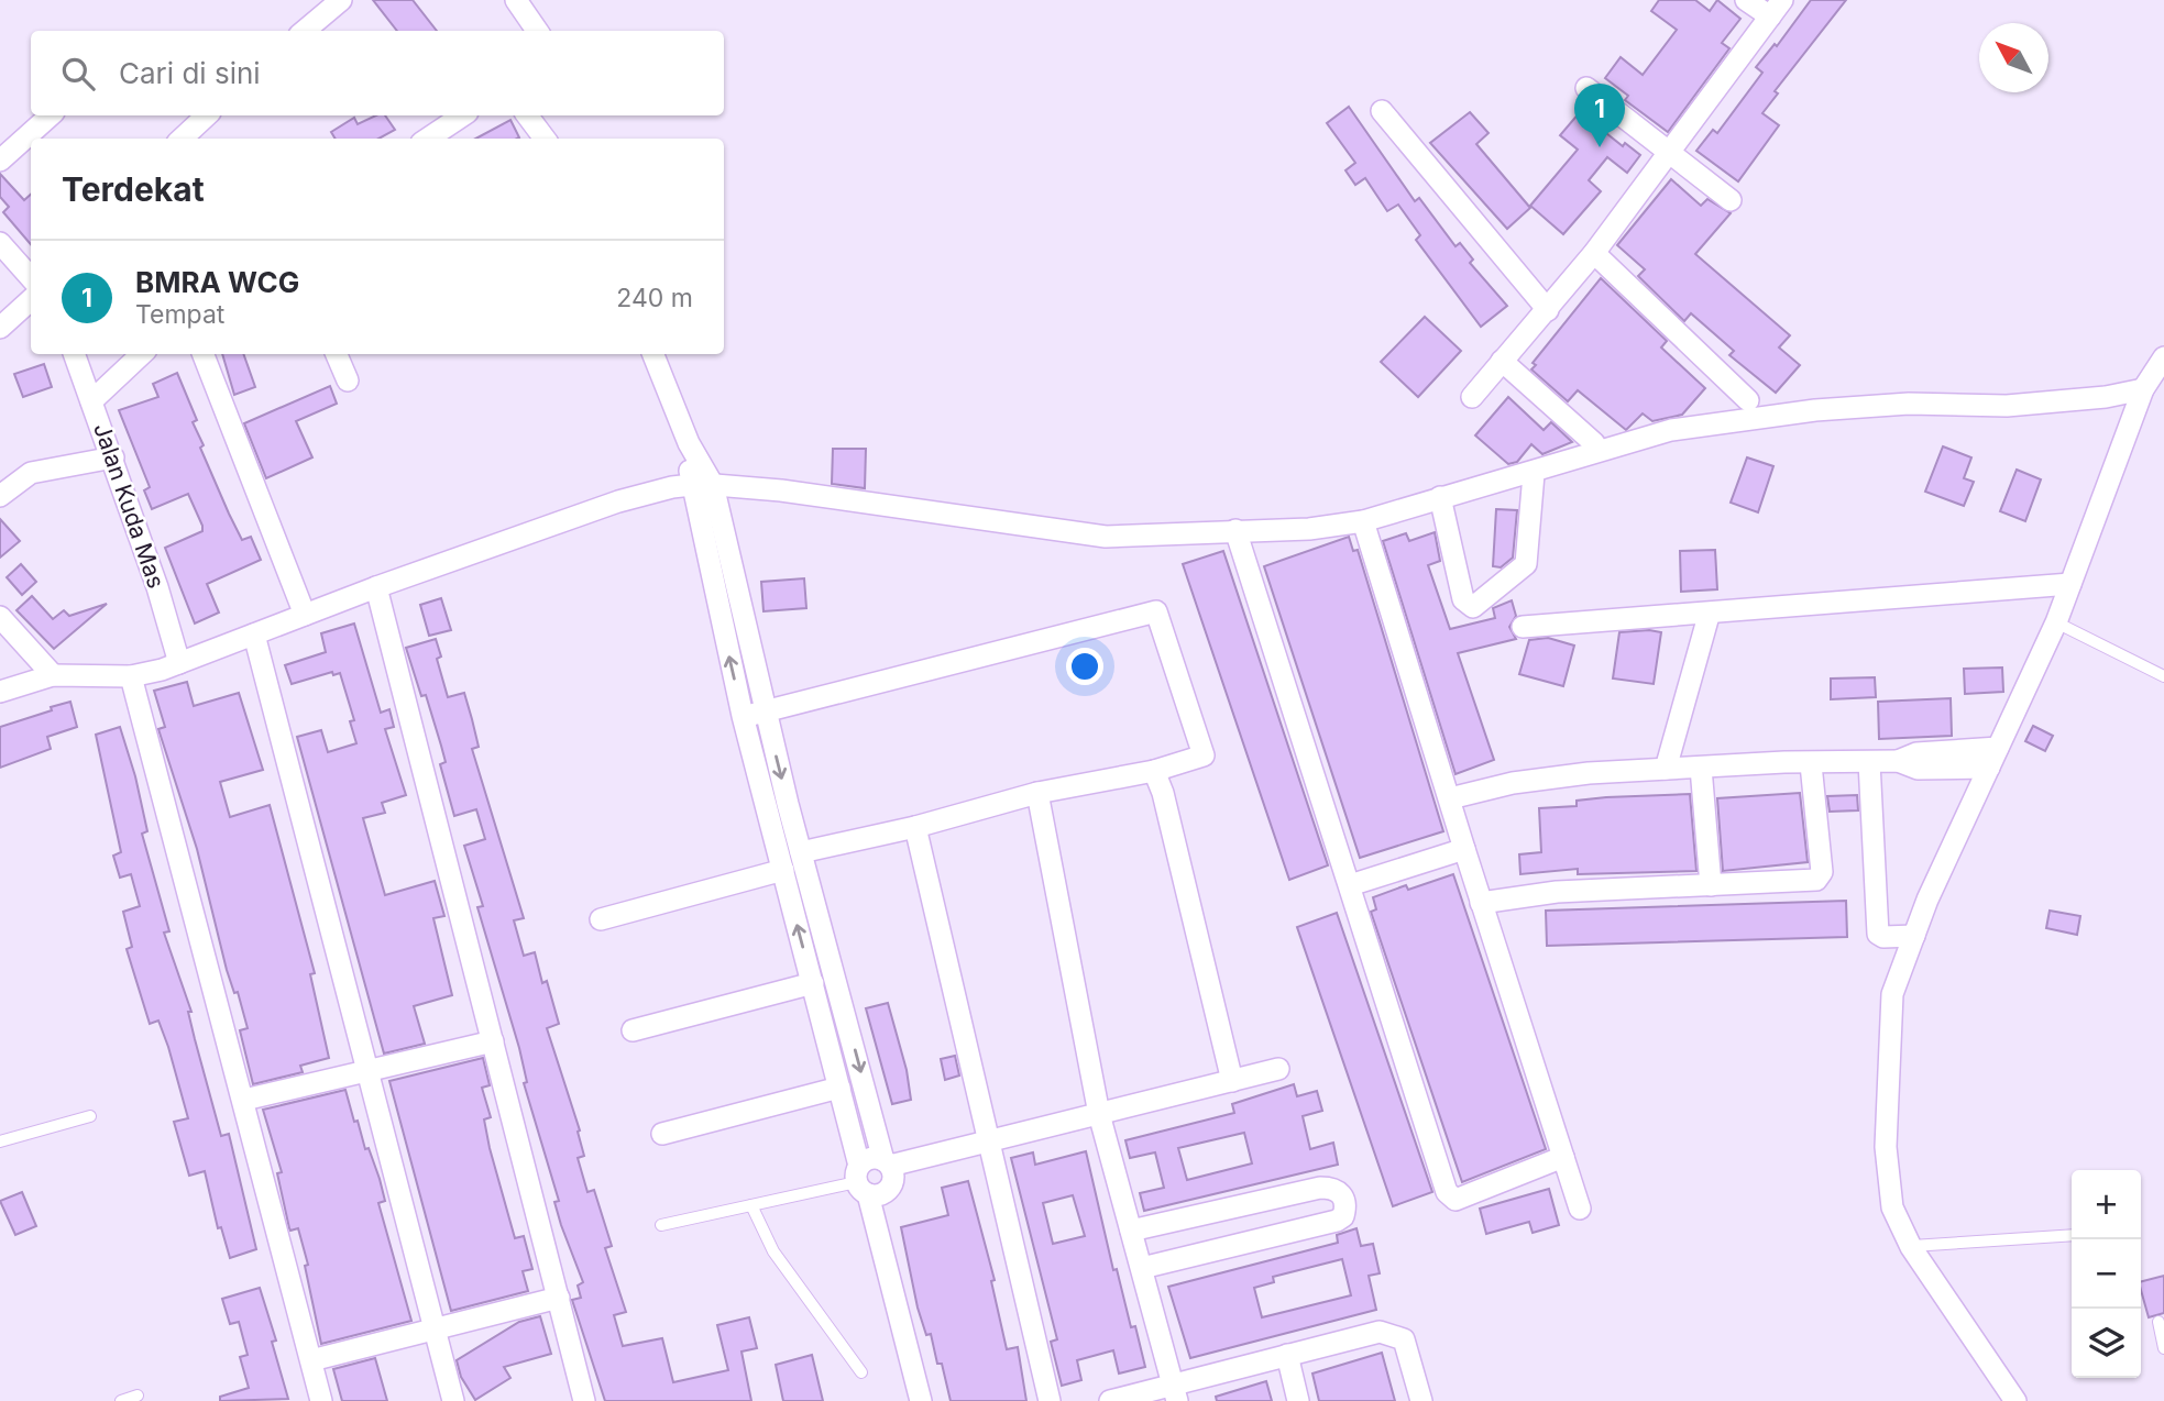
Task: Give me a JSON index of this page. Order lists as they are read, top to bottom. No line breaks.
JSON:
{"streets":{"street":["Jalan Kuda Mas"]},"north":"top left","page":{"search":"Cari di sini","pins":"1","heading":"Terdekat","list":[{"mark":"1","name":"BMRA WCG","note":"Tempat","value":"240 m"}],"map_buttons":["+","−"]}}
